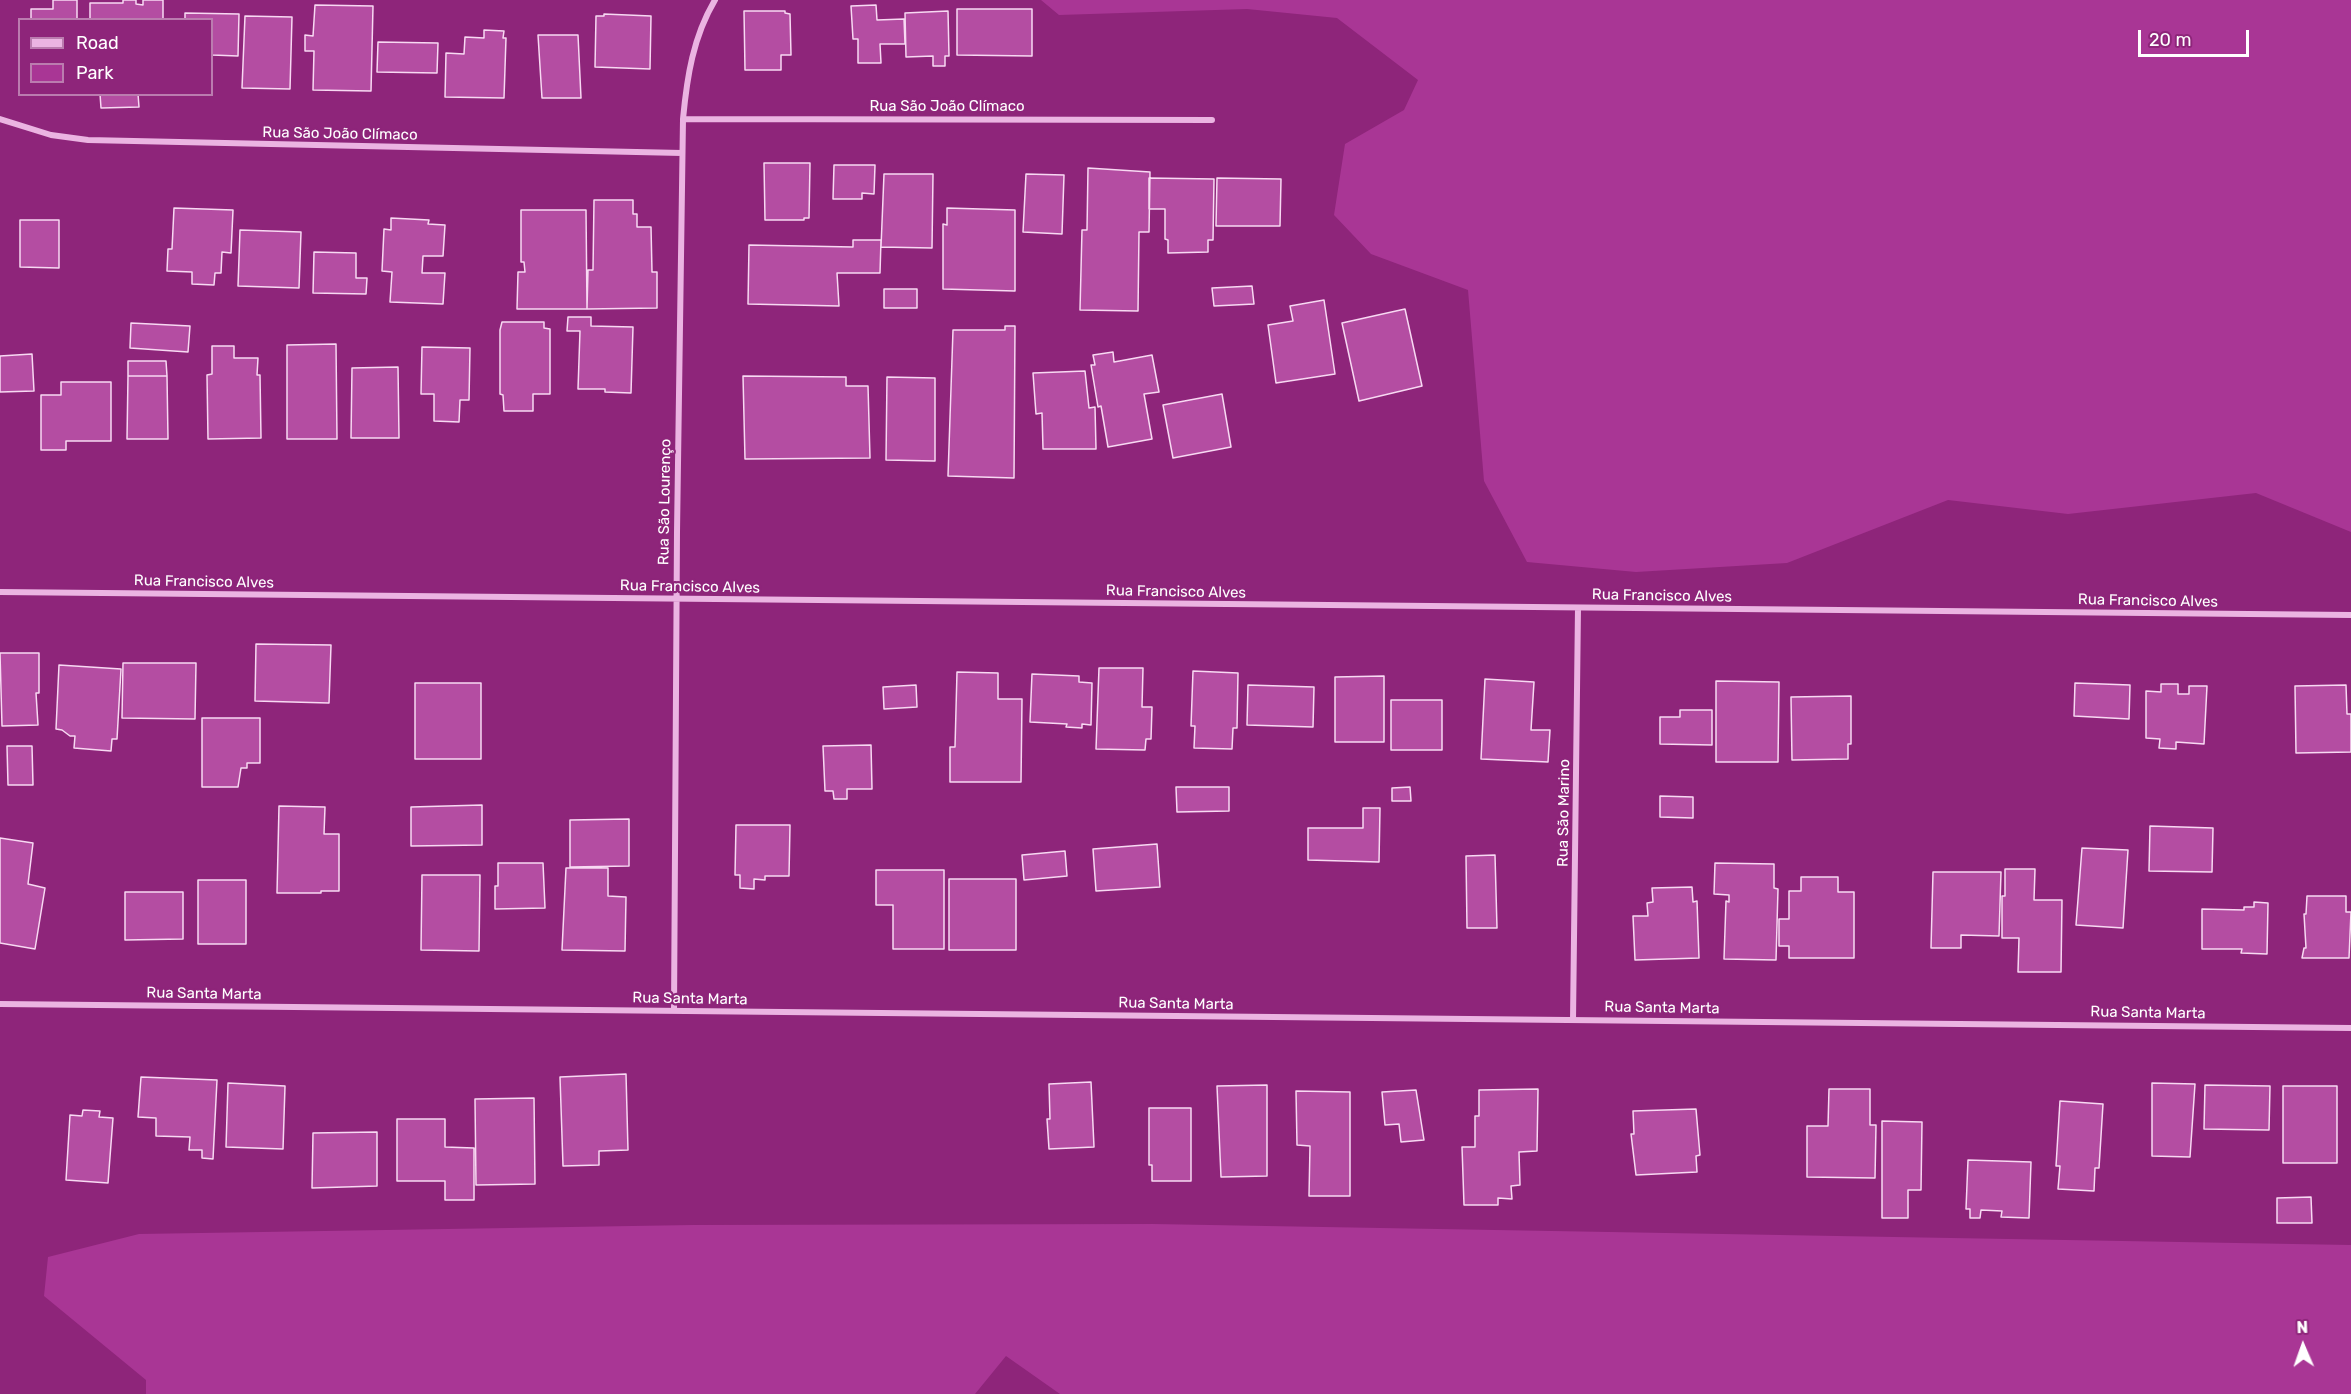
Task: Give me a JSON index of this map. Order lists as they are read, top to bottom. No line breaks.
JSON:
{"streets":{"street":["Rua São João Clímaco","Rua São Lourenço","Rua Francisco Alves","Rua São Marino","Rua Santa Marta"]},"crossings":[["Rua São João Clímaco","Rua São Lourenço"],["Rua São Lourenço","Rua Francisco Alves"],["Rua São Lourenço","Rua Santa Marta"],["Rua Francisco Alves","Rua São Marino"],["Rua São Marino","Rua Santa Marta"]],"legend":["Road","Park"],"scale_bar":"20 m","north":"top"}
